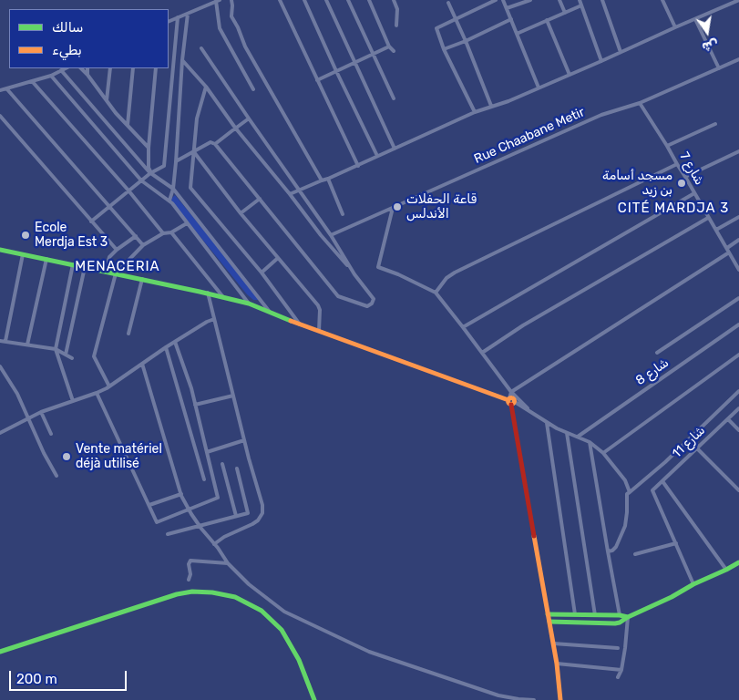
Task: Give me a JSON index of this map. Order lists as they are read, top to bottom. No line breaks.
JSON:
{"streets":{"street":["Rue Chaabane Metir","شارع 7","شارع 8","شارع 11"]},"crossings":[["Rue Chaabane Metir","شارع 7"]],"districts":["CITÉ MARDJA 3","MENACERIA"],"places":["مسجد أسامة بن زيد","قاعة الحفلات الأندلس","Ecole Merdja Est 3","Vente matériel déjà utilisé"],"legend":["سالك","بطيء"],"scale_bar":"200 m","north":"bottom"}
